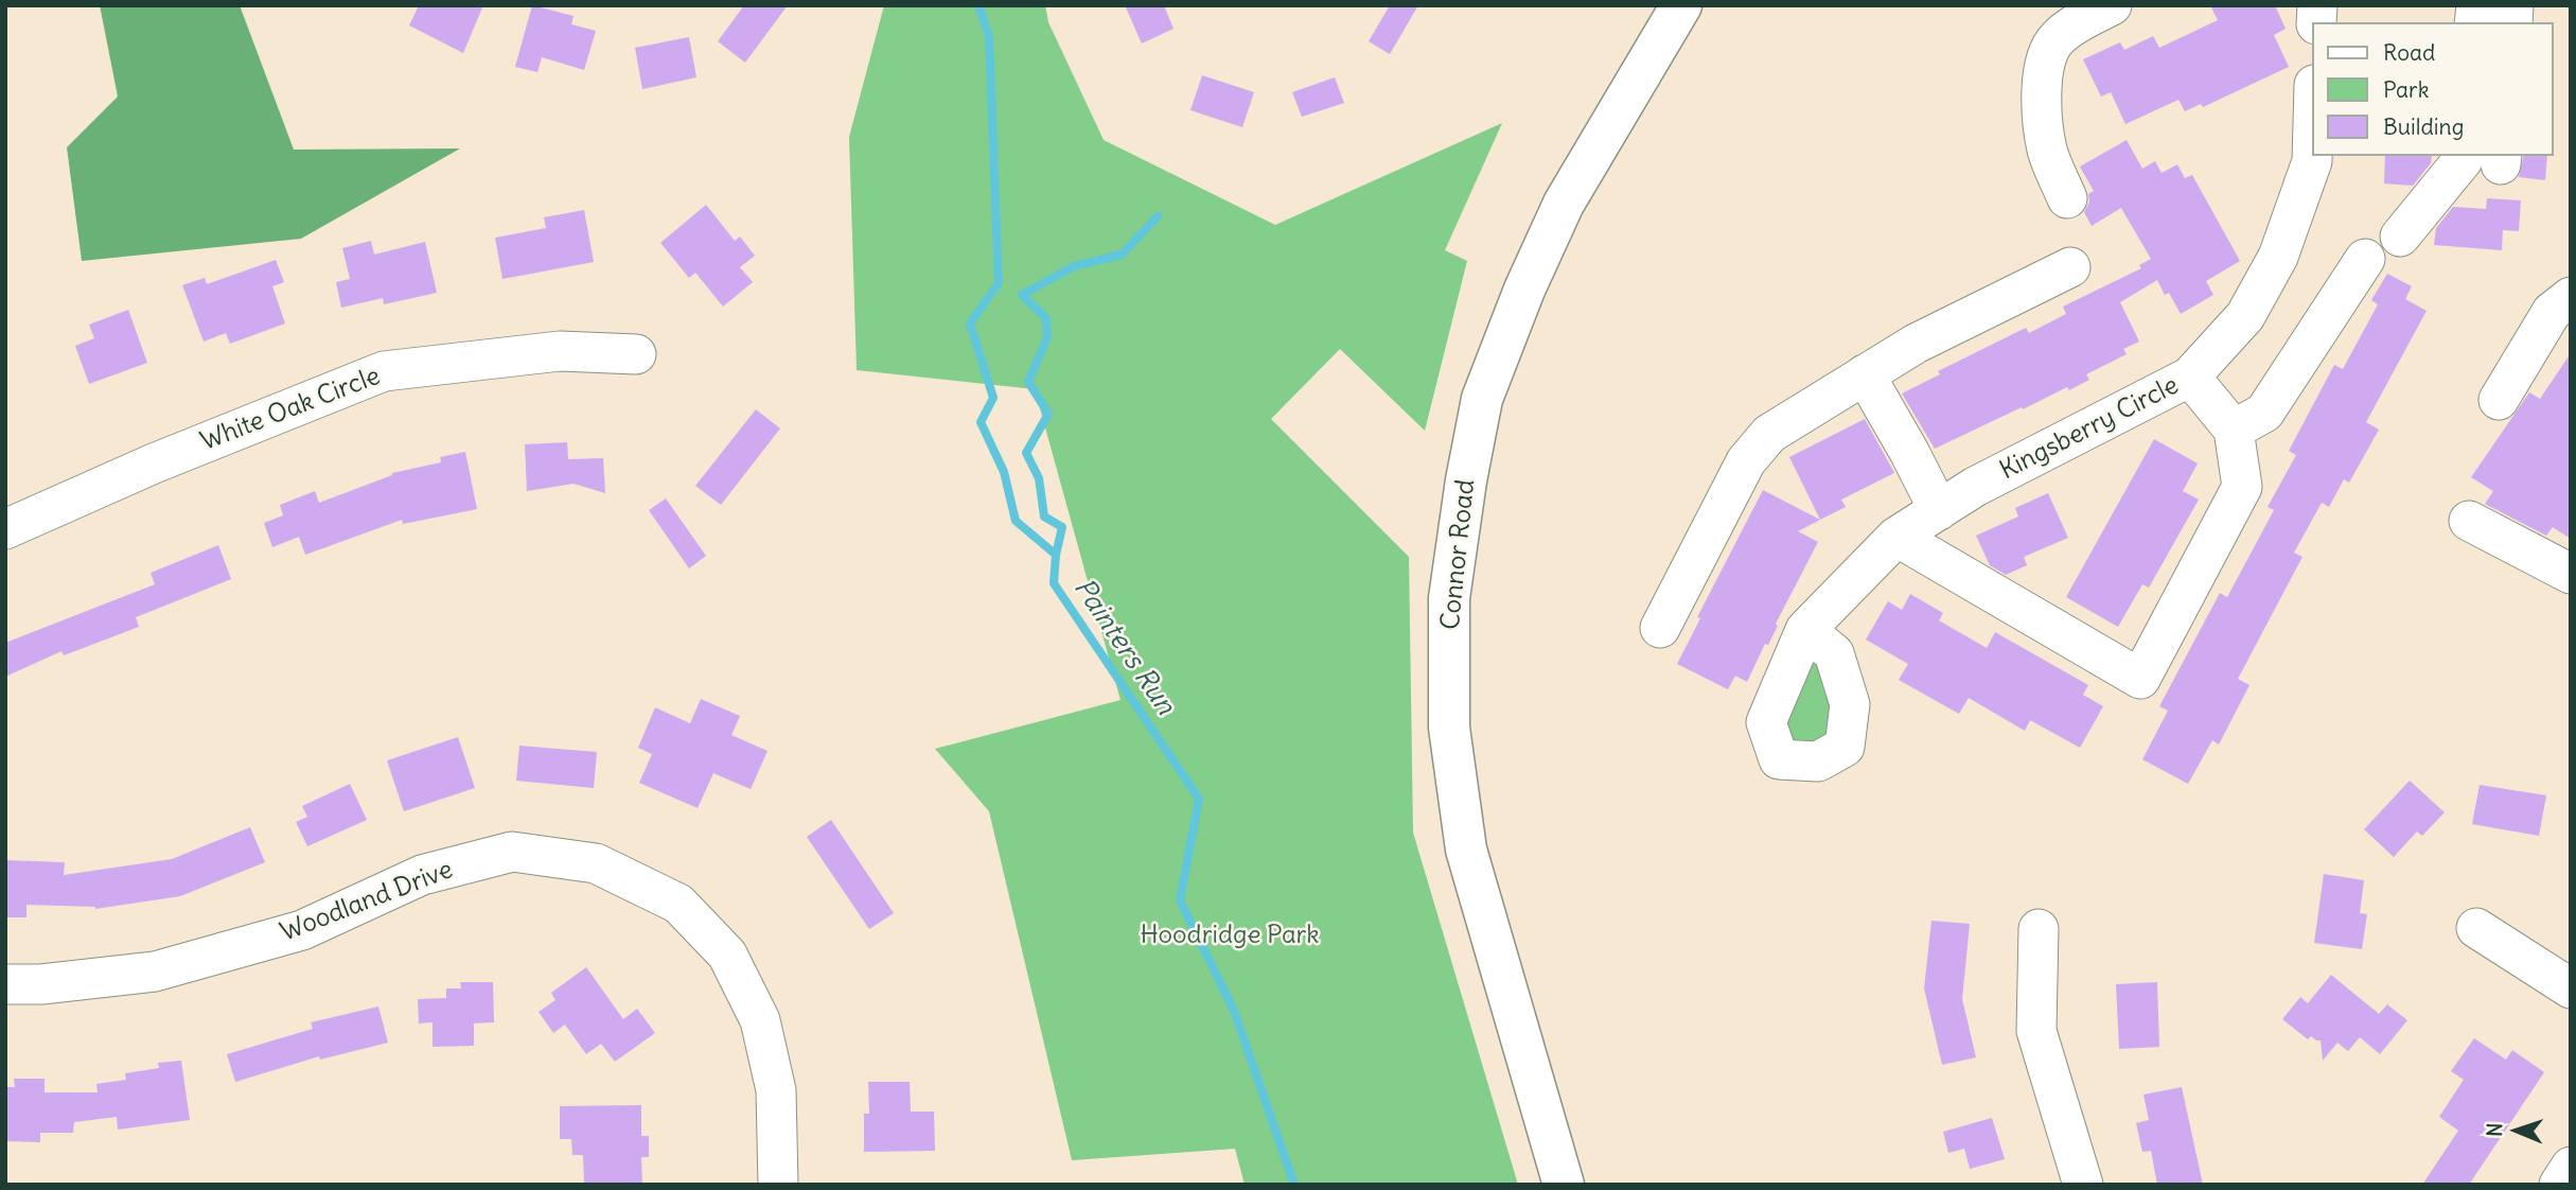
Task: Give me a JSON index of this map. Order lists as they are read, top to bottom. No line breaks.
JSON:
{"streets":{"main road":["Connor Road"],"street":["White Oak Circle","Kingsberry Circle","Woodland Drive"]},"water":["Painters Run"],"parks":["Hoodridge Park"],"legend":["Road","Park","Building"],"north":"left"}
